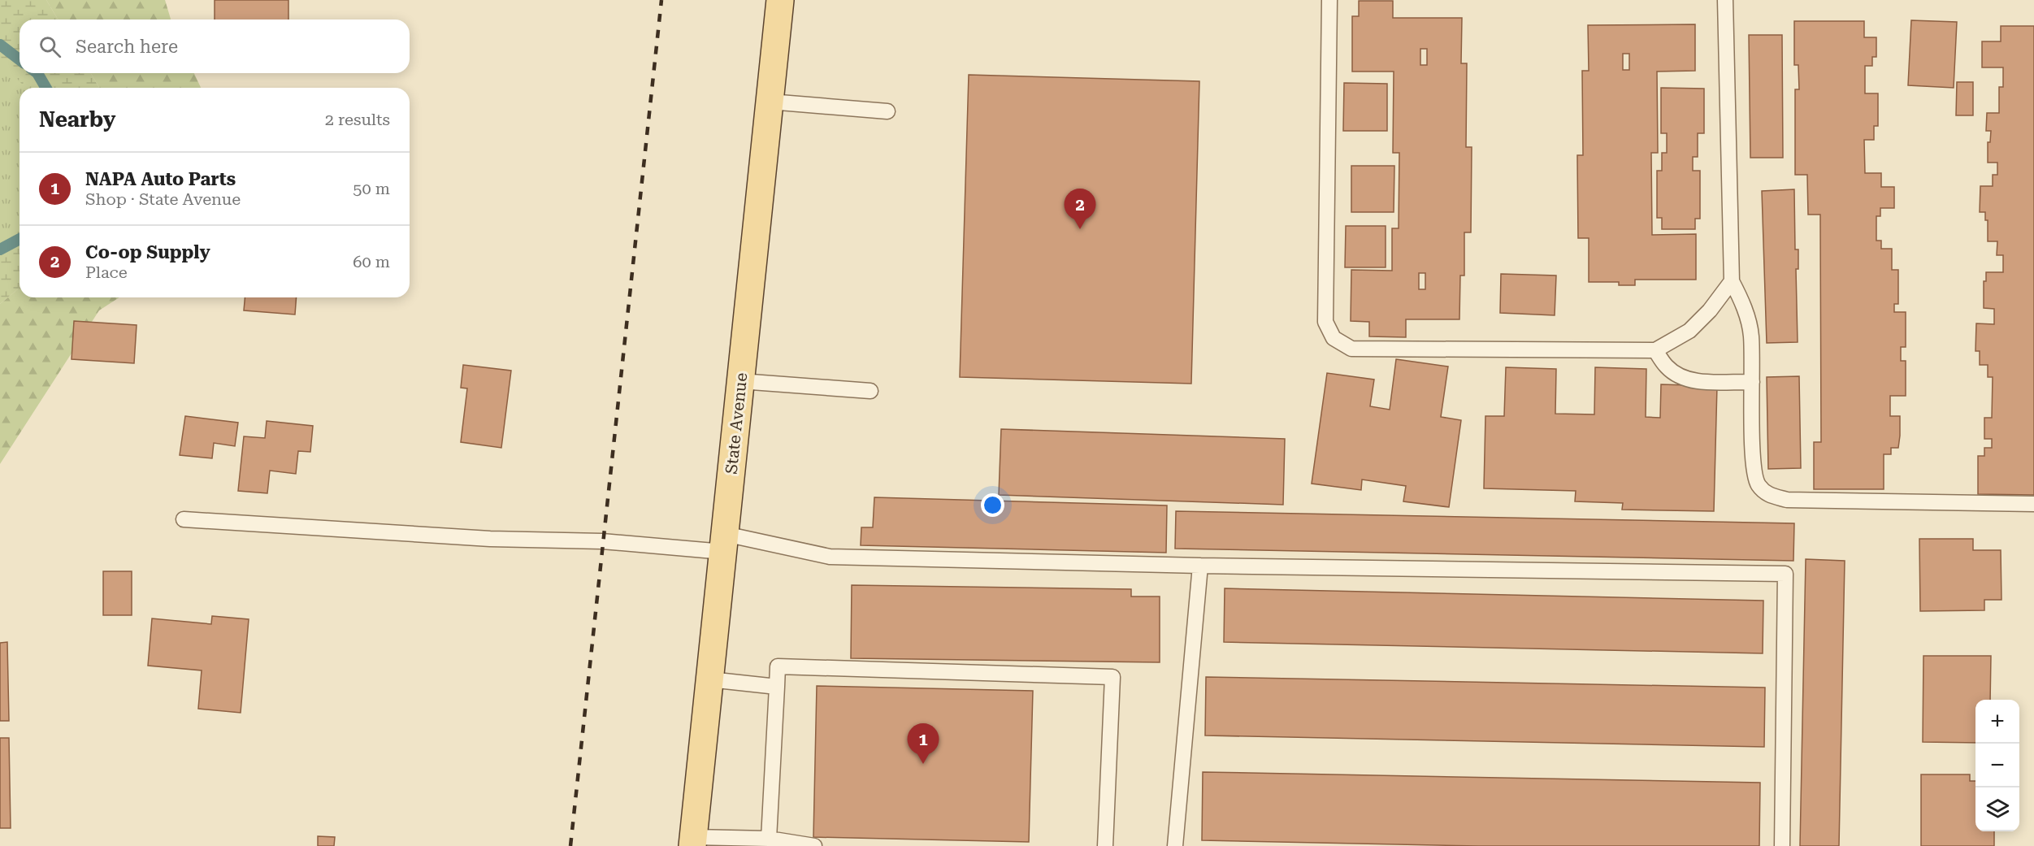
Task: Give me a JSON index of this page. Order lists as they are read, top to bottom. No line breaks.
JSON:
{"streets":{"main road":["State Avenue"]},"page":{"search":"Search here","heading":["Nearby","2 results"],"list":[{"mark":"1","name":"NAPA Auto Parts","note":"Shop · State Avenue","value":"50 m"},{"mark":"2","name":"Co-op Supply","note":"Place","value":"60 m"}],"pins":["2","1"],"map_buttons":["+","−"]}}
